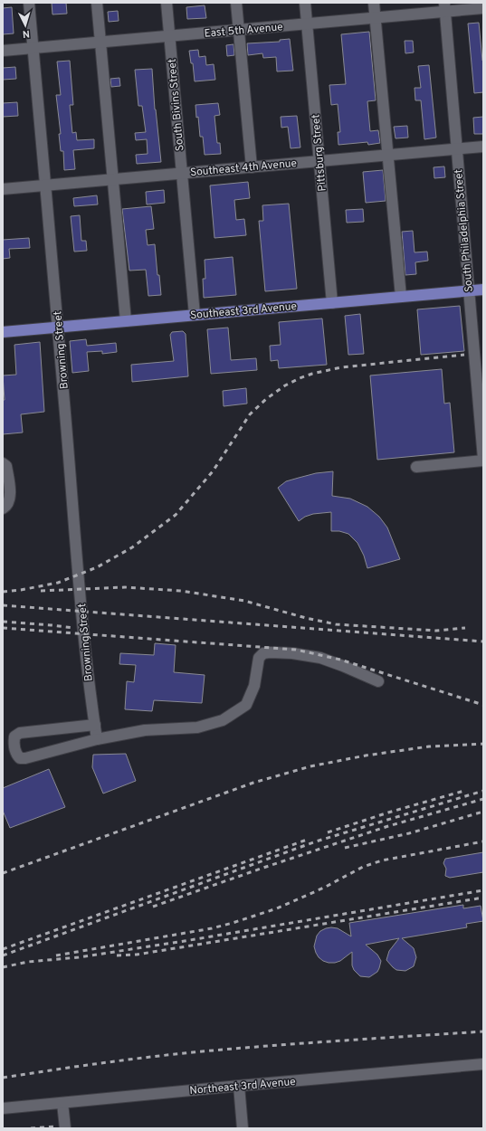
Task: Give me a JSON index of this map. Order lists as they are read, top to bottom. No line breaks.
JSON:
{"streets":{"main road":["Southeast 3rd Avenue"],"street":["East 5th Avenue","South Bivins Street","Pittsburg Street","Southeast 4th Avenue","South Philadelphia Street","Browning Street","Northeast 3rd Avenue"]},"crossings":[["East 5th Avenue","South Bivins Street"],["East 5th Avenue","Pittsburg Street"],["East 5th Avenue","South Philadelphia Street"],["East 5th Avenue","Browning Street"],["South Bivins Street","Southeast 4th Avenue"],["South Bivins Street","Southeast 3rd Avenue"],["Pittsburg Street","Southeast 4th Avenue"],["Pittsburg Street","Southeast 3rd Avenue"],["Southeast 4th Avenue","South Philadelphia Street"],["Southeast 4th Avenue","Browning Street"],["South Philadelphia Street","Southeast 3rd Avenue"],["Southeast 3rd Avenue","Browning Street"]],"north":"bottom"}
